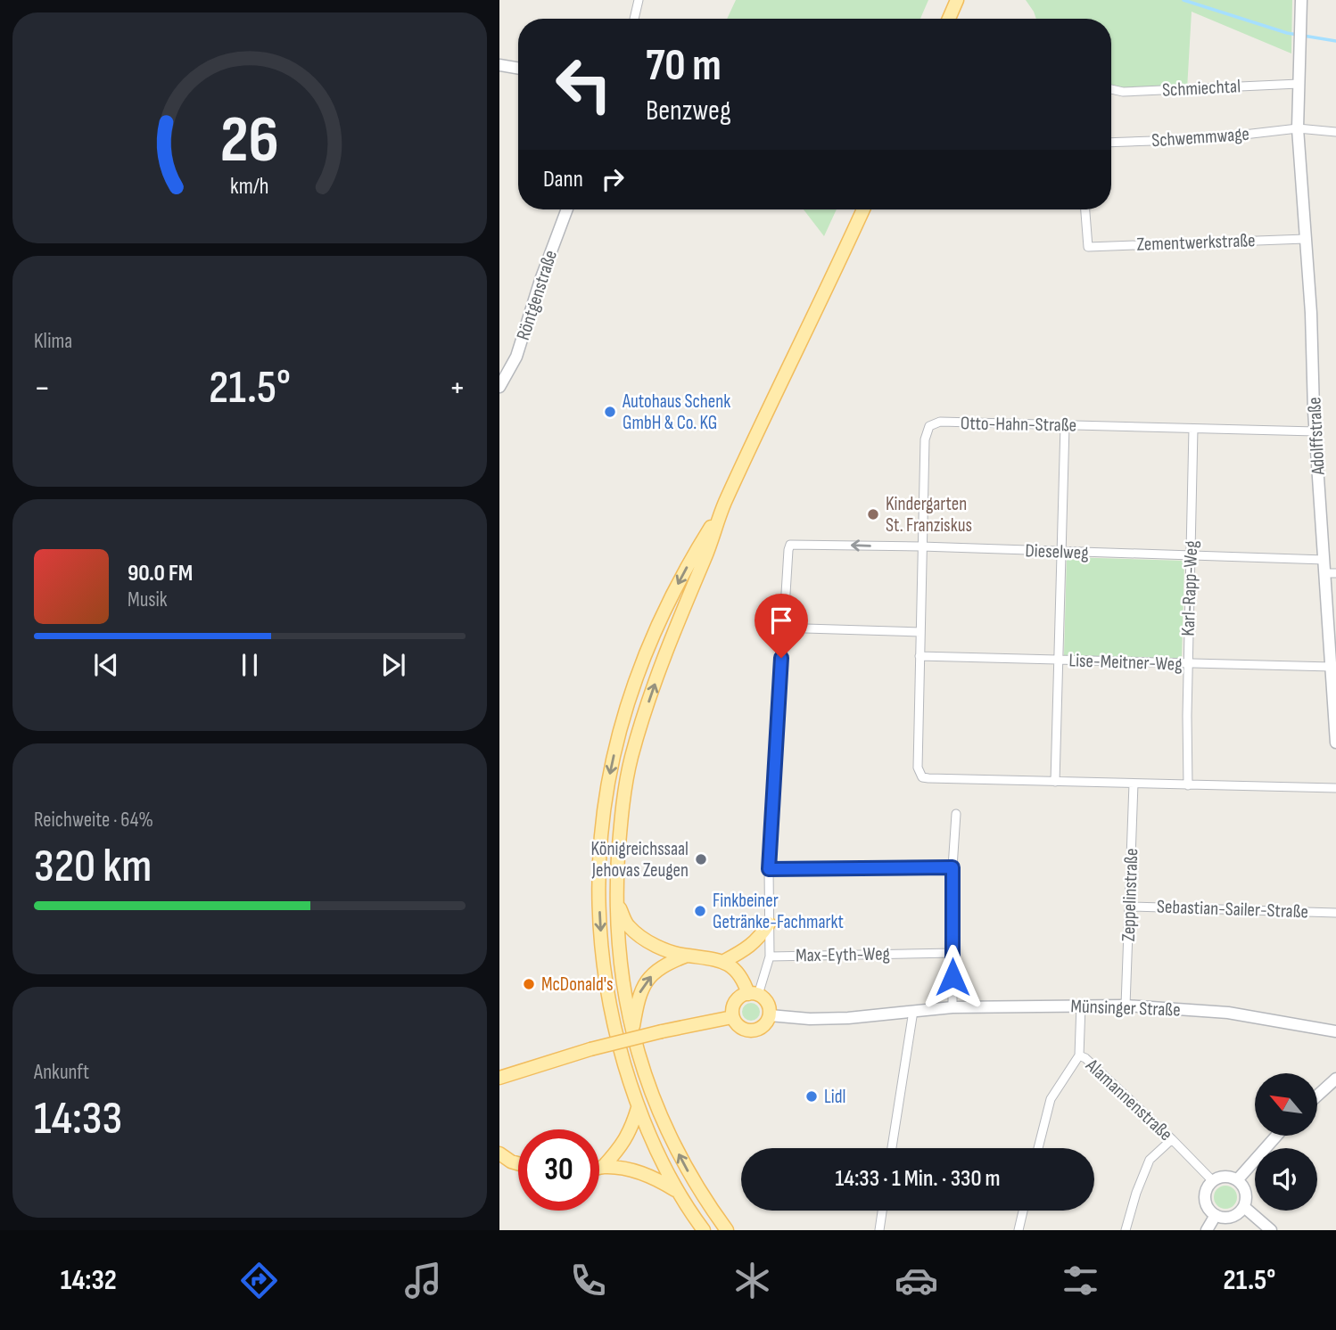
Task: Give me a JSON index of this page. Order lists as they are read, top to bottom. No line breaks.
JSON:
{"streets":{"street":["Schmiechtal","Schwemmwage","Zementwerkstraße","Röntgenstraße","Otto-Hahn-Straße","Adolffstraße","Dieselweg","Karl-Rapp-Weg","Lise-Meitner-Weg","Zeppelinstraße","Sebastian-Sailer-Straße","Max-Eyth-Weg","Münsinger Straße","Alamannenstraße"]},"crossings":[["Schmiechtal","Adolffstraße"],["Schwemmwage","Adolffstraße"],["Zementwerkstraße","Adolffstraße"],["Otto-Hahn-Straße","Adolffstraße"],["Otto-Hahn-Straße","Dieselweg"],["Otto-Hahn-Straße","Karl-Rapp-Weg"],["Otto-Hahn-Straße","Lise-Meitner-Weg"],["Otto-Hahn-Straße","Zeppelinstraße"],["Adolffstraße","Dieselweg"],["Adolffstraße","Lise-Meitner-Weg"],["Dieselweg","Karl-Rapp-Weg"],["Karl-Rapp-Weg","Lise-Meitner-Weg"],["Zeppelinstraße","Sebastian-Sailer-Straße"],["Zeppelinstraße","Münsinger Straße"],["Münsinger Straße","Alamannenstraße"]],"places":["Autohaus Schenk GmbH & Co. KG","Kindergarten St. Franziskus","Königreichssaal Jehovas Zeugen","Finkbeiner Getränke-Fachmarkt","McDonald's","Lidl"],"north":"top left","page":{"turn":["70 m","Benzweg"],"then":"Dann","tile":["Klima",["Reichweite · 64%","320 km"],["Ankunft","14:33"]],"heat":["−","21.5°","+"],"song":["90.0 FM","Musik"],"limit":"30","trip":"14:33 · 1 Min. · 330 m","tabs":["14:32","21.5°"],"gauge":["26","km/h"]}}
